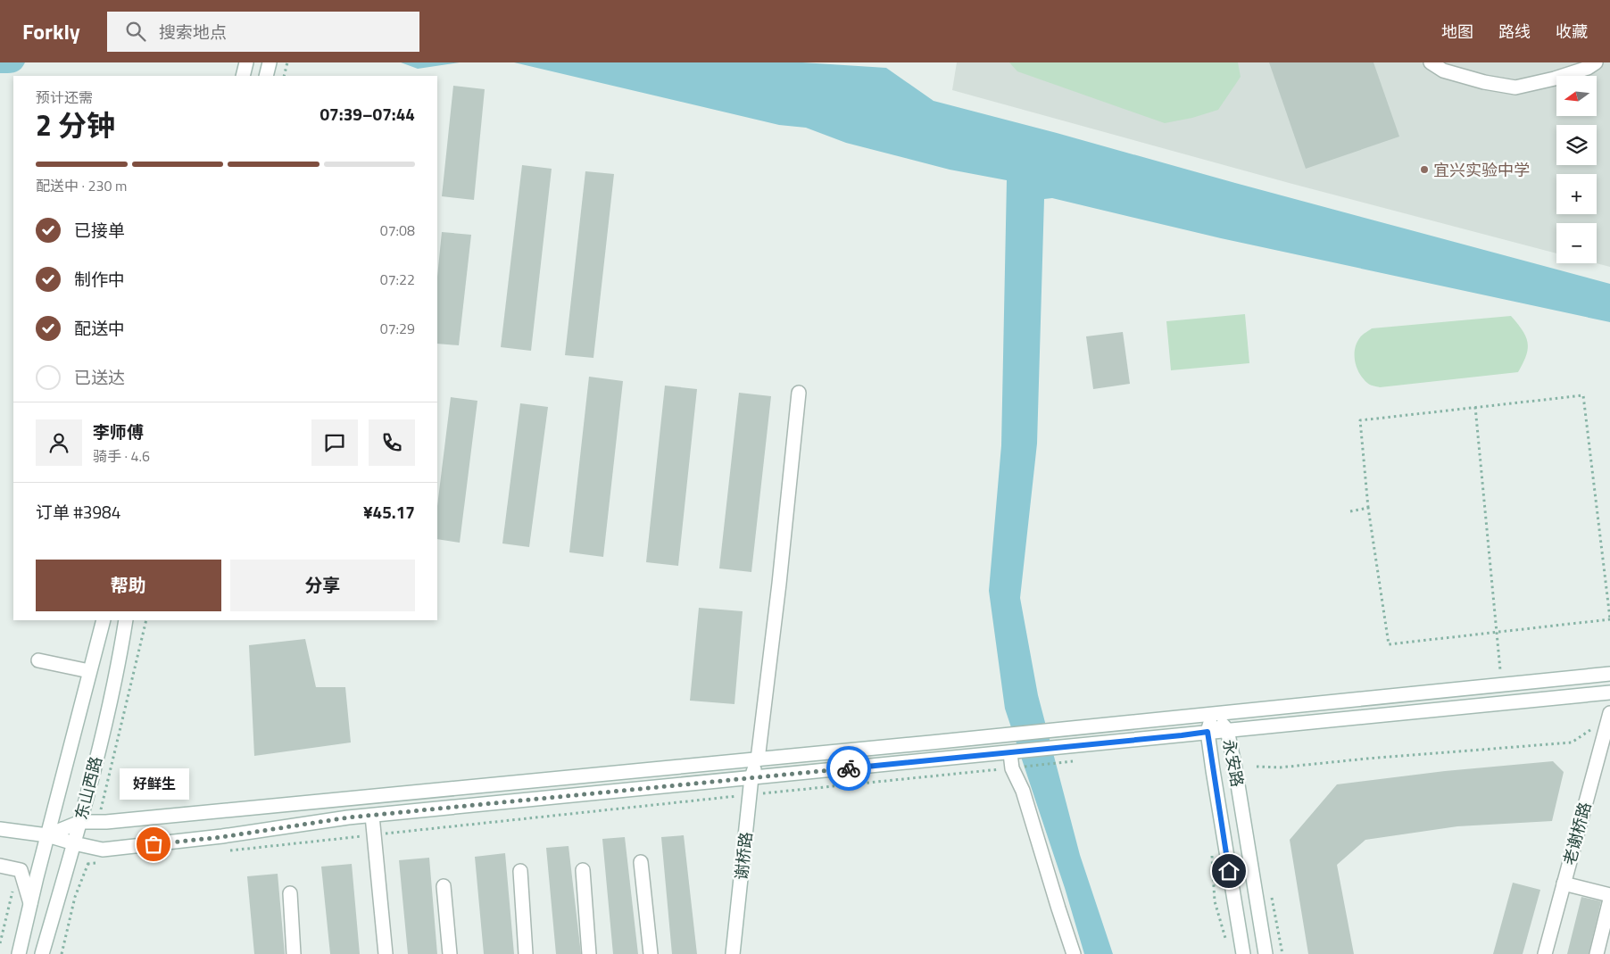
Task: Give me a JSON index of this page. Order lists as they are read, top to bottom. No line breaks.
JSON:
{"streets":{"main road":["永安路","东山西路","老谢桥路","谢桥路"]},"places":["宜兴实验中学","好鲜生"],"north":"left","page":{"header":"Forkly","search":"搜索地点","nav":["地图","路线","收藏"],"map_buttons":["+","−"],"heading":["2 分钟","预计还需","07:39–07:44"],"panel":["李师傅","骑手 · 4.6","订单 #3984","¥45.17"],"bar":"配送中 · 230 m","list":[["已接单","07:08"],["制作中","07:22"],["配送中","07:29"],"已送达"],"buttons":["帮助","分享"],"bubble":"好鲜生"}}
